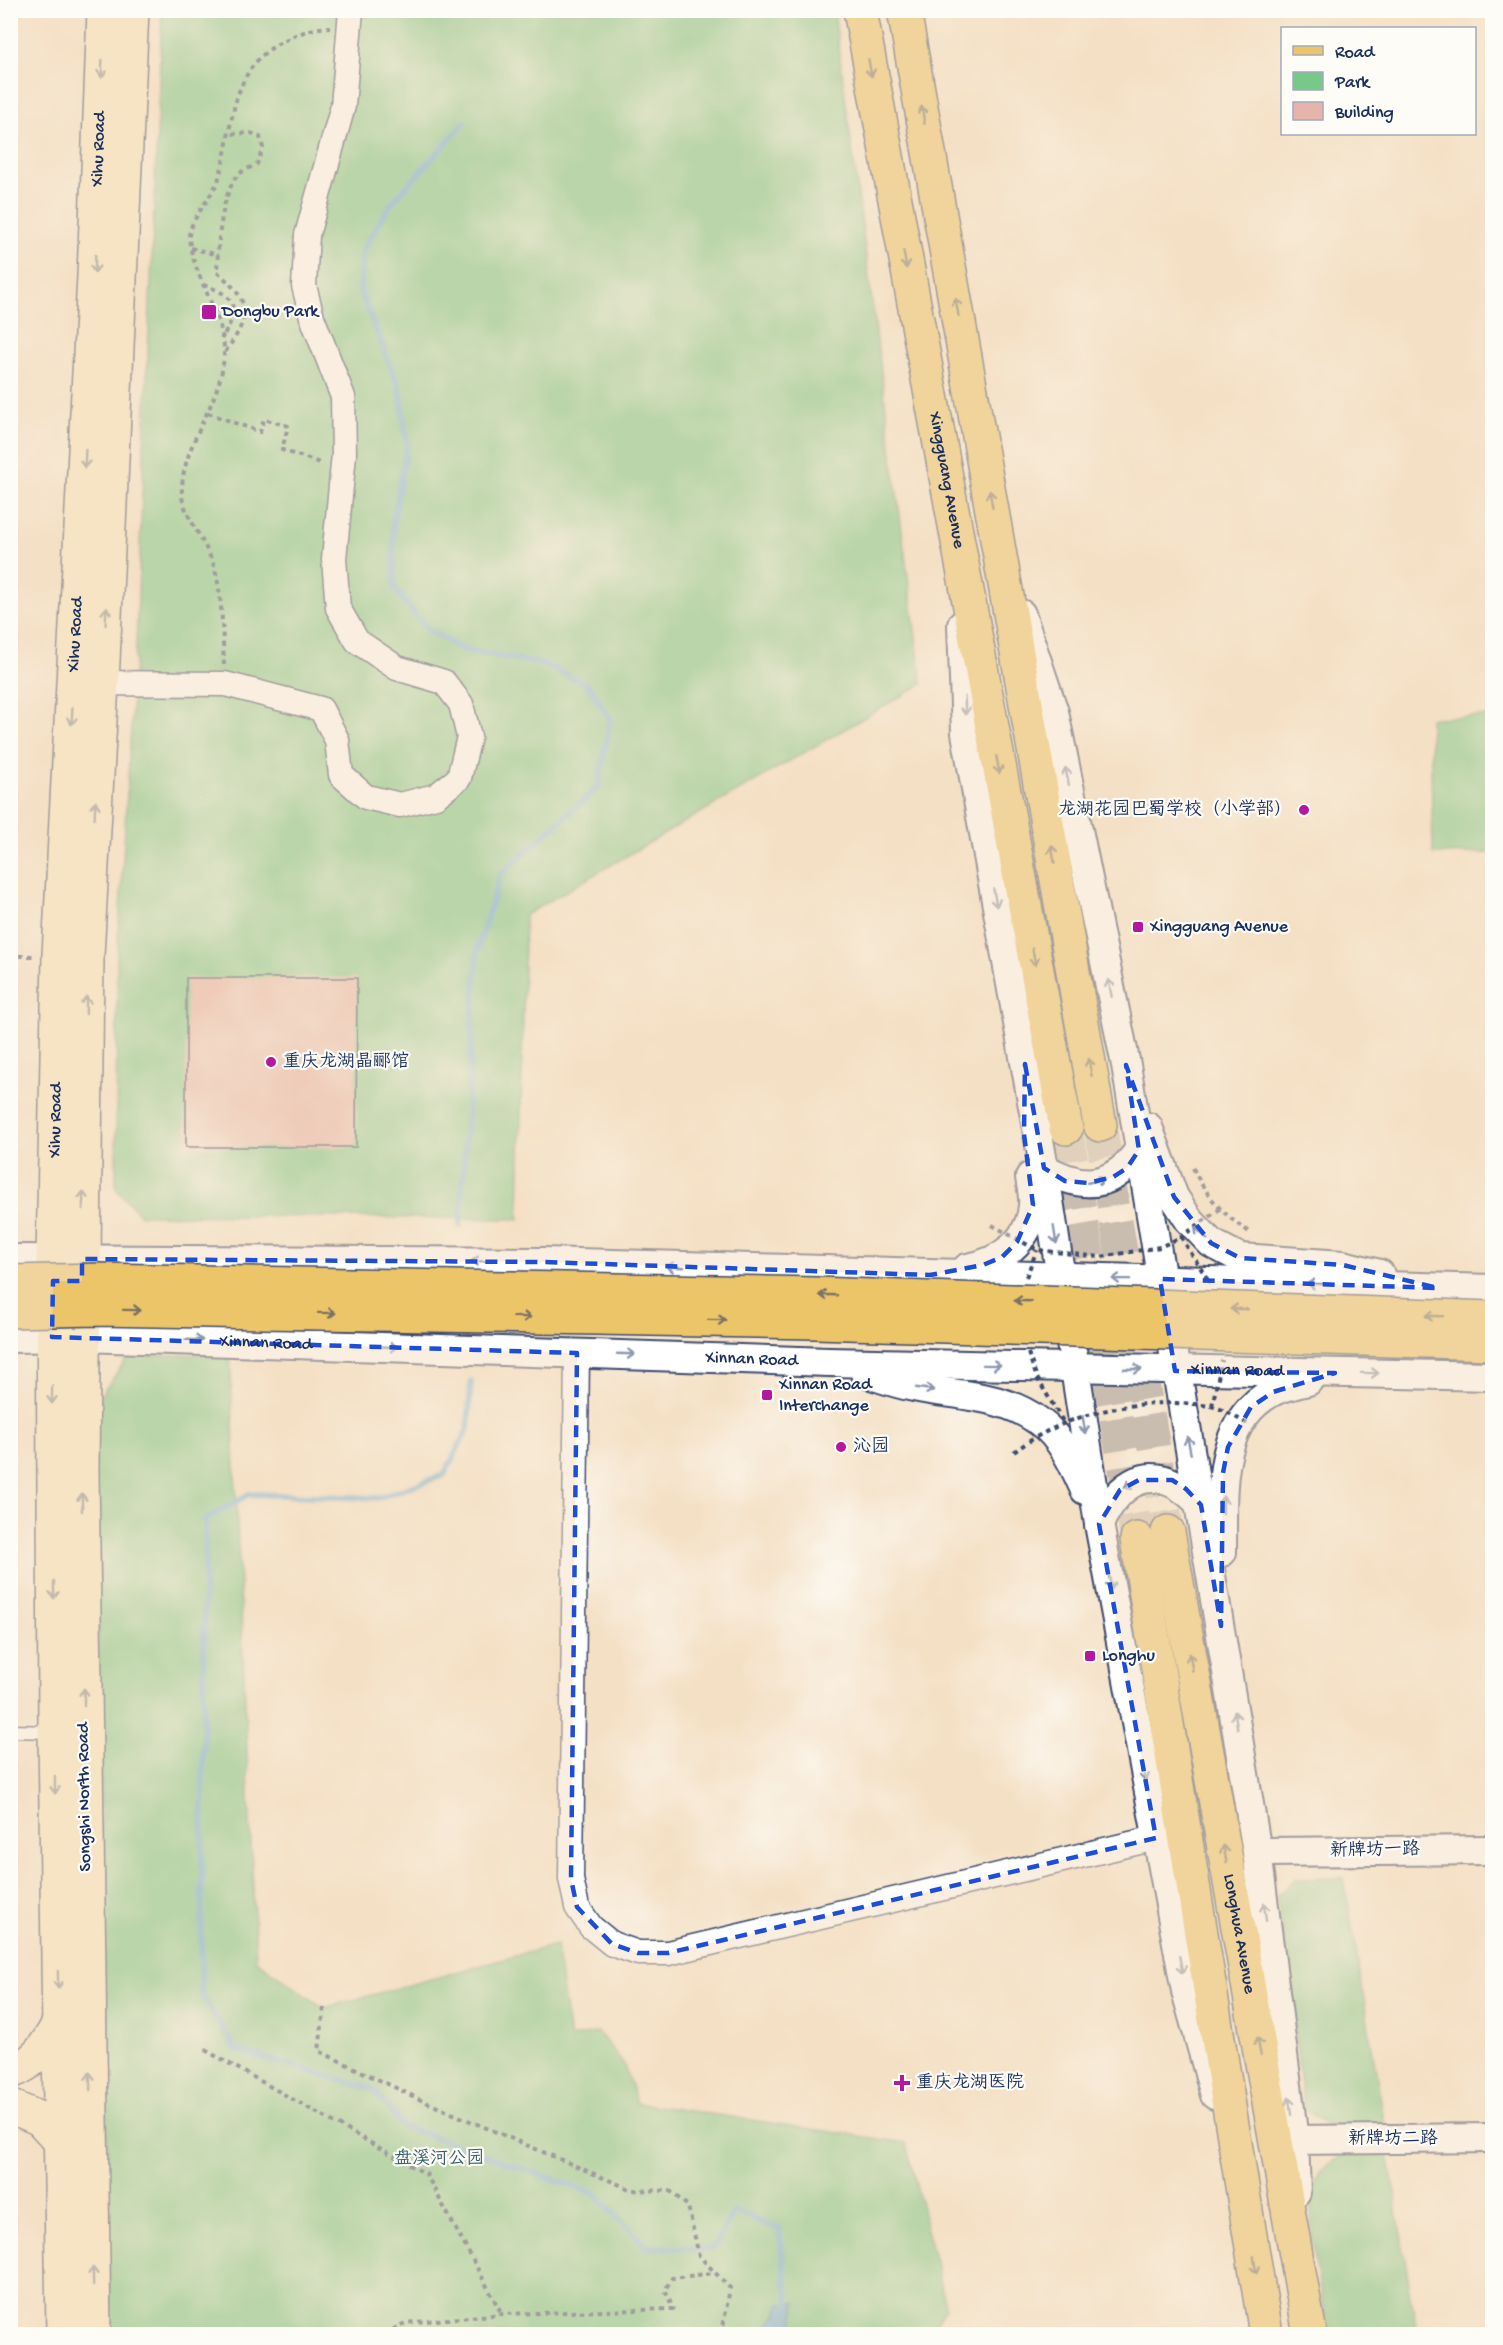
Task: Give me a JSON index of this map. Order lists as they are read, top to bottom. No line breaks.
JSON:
{"streets":{"main road":["Xihu Road","Xingguang Avenue","Xinnan Road","Songshi North Road","Longhua Avenue"],"street":["新牌坊一路","新牌坊二路"]},"crossings":[["Xihu Road","Songshi North Road"],["Xinnan Road","Songshi North Road"]],"parks":["盘溪河公园"],"places":{"transit":["Dongbu Park","Xingguang Avenue","Xinnan Road Interchange","Longhu"],"other":["龙湖花园巴蜀学校（小学部）","重庆龙湖晶郦馆","沁园"],"health":["重庆龙湖医院"]},"legend":["Road","Park","Building"]}
